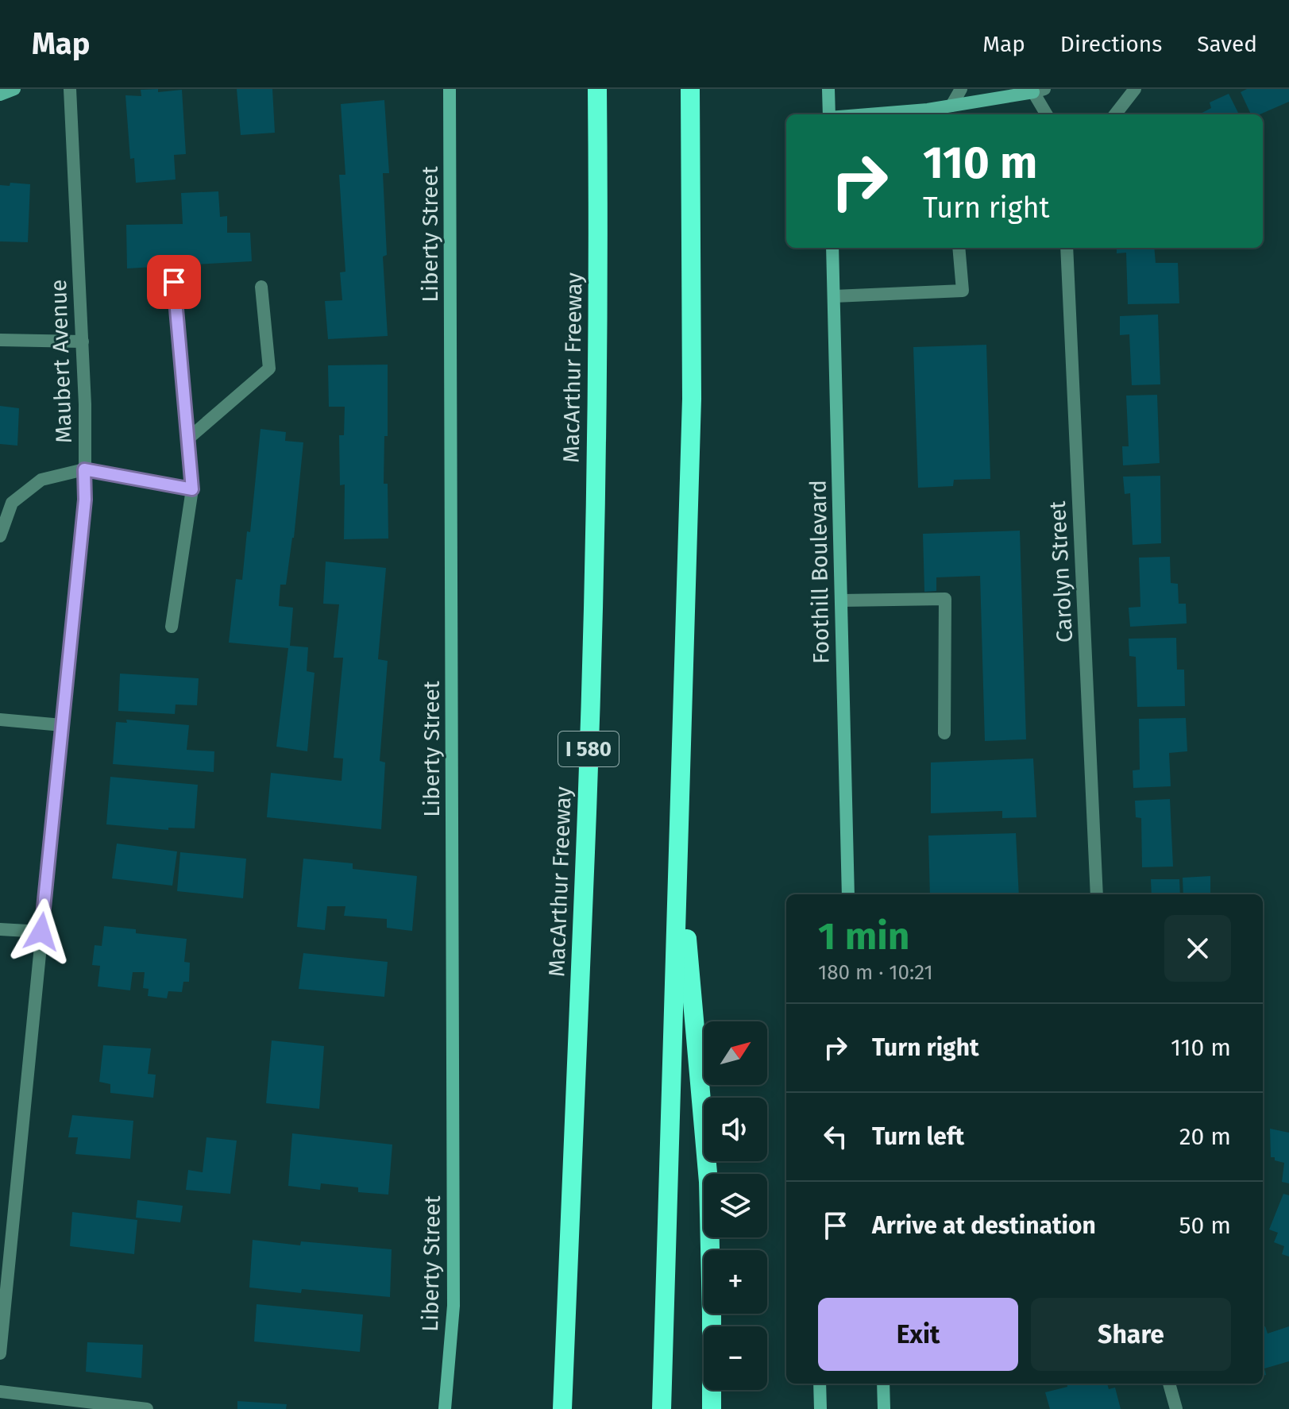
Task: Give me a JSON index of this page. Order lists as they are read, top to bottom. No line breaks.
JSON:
{"streets":{"highway":["MacArthur Freeway","I 580"],"street":["Liberty Street","Maubert Avenue","Foothill Boulevard","Carolyn Street"]},"north":"top right","page":{"header":"Map","nav":["Map","Directions","Saved"],"turn":["110 m","Turn right"],"heading":["1 min","180 m · 10:21"],"list":[{"name":"Turn right","value":"110 m"},{"name":"Turn left","value":"20 m"},{"name":"Arrive at destination","value":"50 m"}],"map_buttons":["+","−"],"buttons":["Exit","Share"]}}
